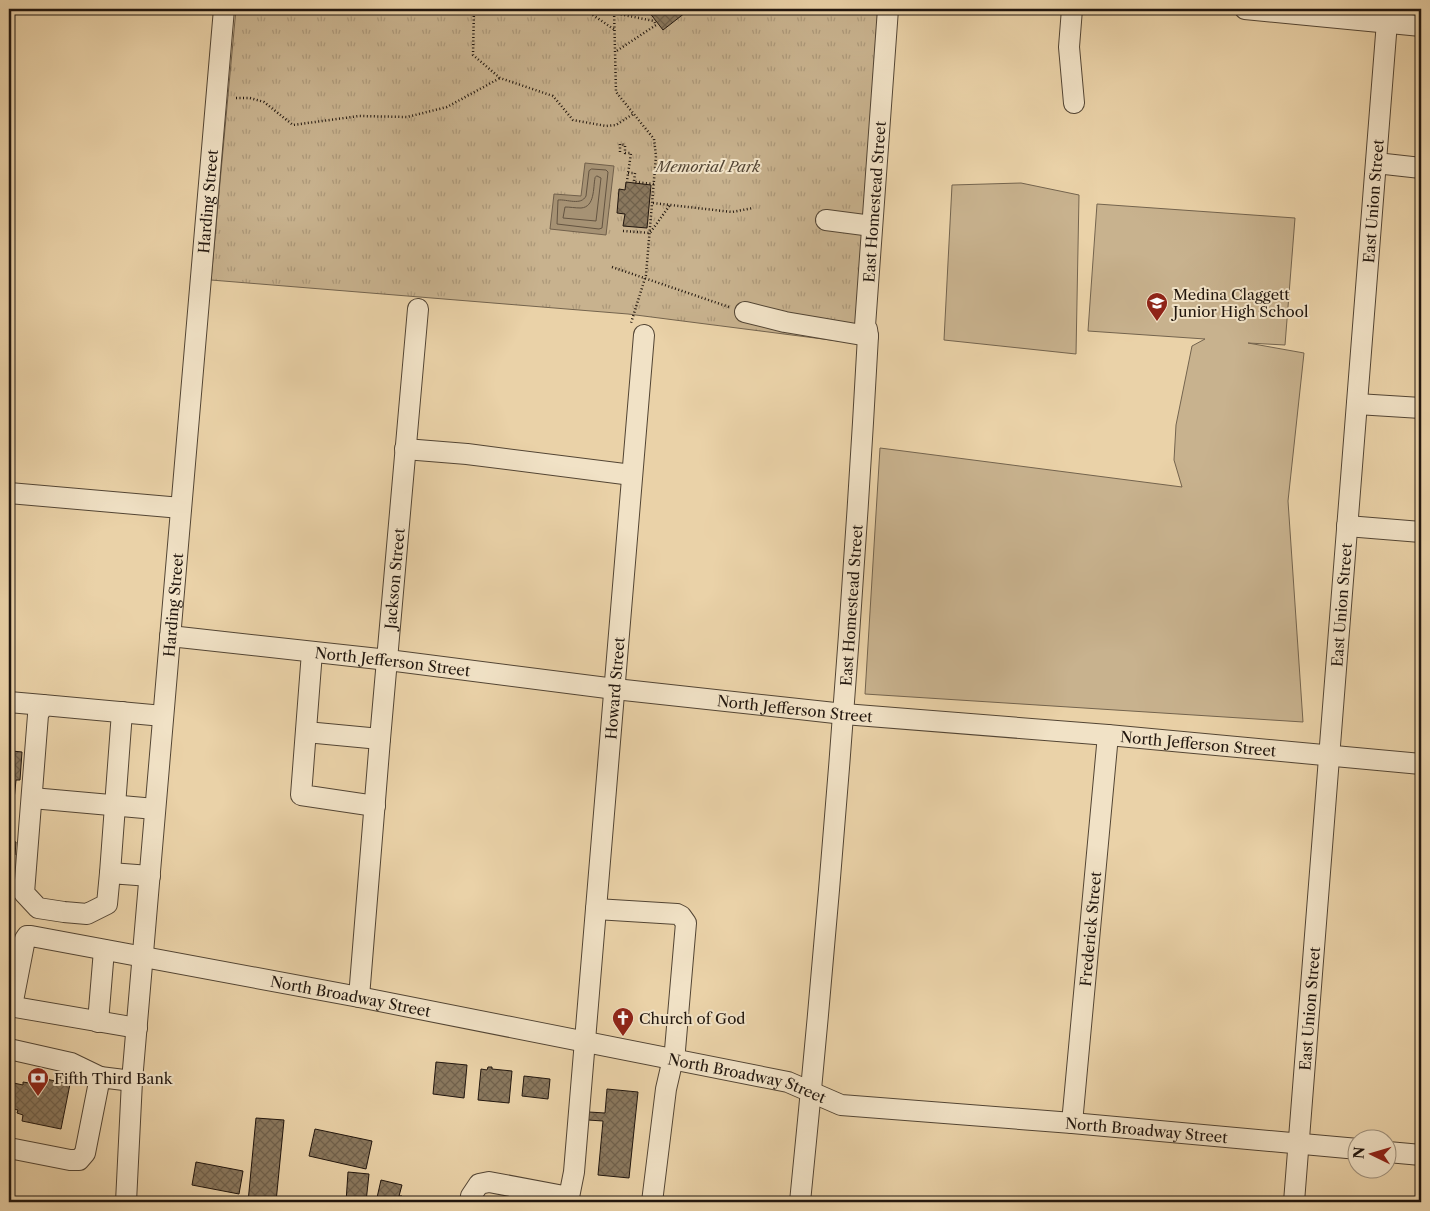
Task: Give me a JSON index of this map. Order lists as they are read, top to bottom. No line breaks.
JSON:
{"streets":{"street":["Harding Street","East Homestead Street","East Union Street","Jackson Street","North Jefferson Street","Howard Street","Frederick Street","North Broadway Street"]},"crossings":[["Harding Street","North Jefferson Street"],["Harding Street","North Broadway Street"],["East Homestead Street","North Jefferson Street"],["East Homestead Street","North Broadway Street"],["East Union Street","North Jefferson Street"],["East Union Street","North Broadway Street"],["Jackson Street","North Jefferson Street"],["Jackson Street","North Broadway Street"],["North Jefferson Street","Howard Street"],["North Jefferson Street","Frederick Street"],["Howard Street","North Broadway Street"],["Frederick Street","North Broadway Street"]],"parks":["Memorial Park"],"places":{"school or university":["Medina Claggett Junior High School"],"church":["Church of God"],"bank":["Fifth Third Bank"]},"north":"left"}
